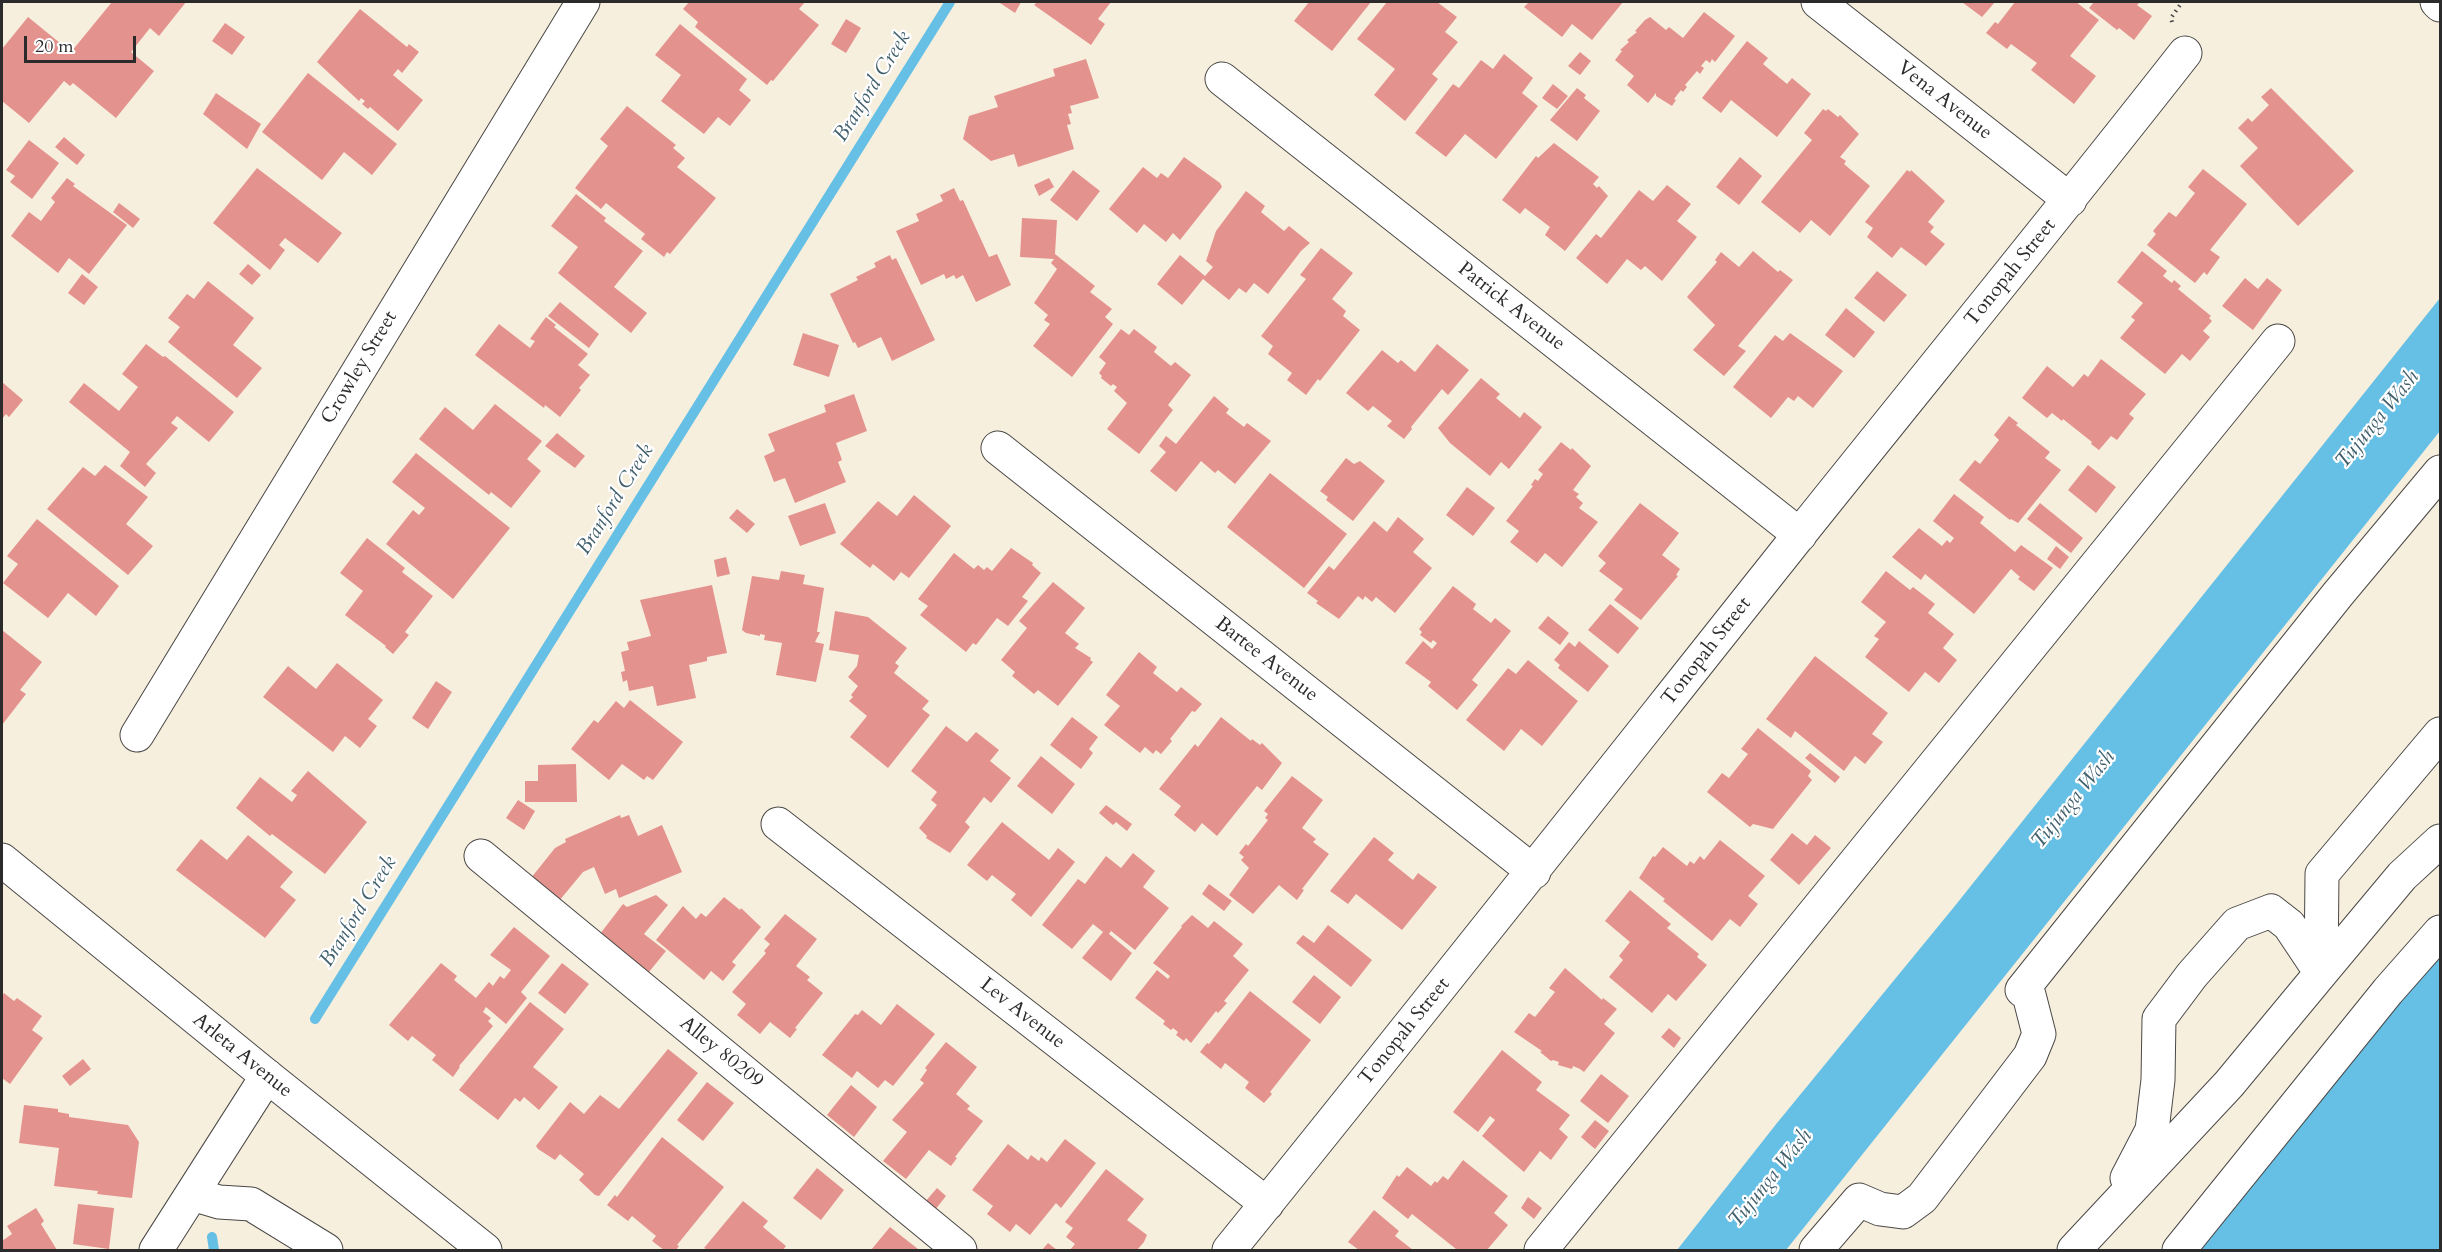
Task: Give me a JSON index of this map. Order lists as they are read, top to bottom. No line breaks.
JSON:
{"streets":{"main road":["Vena Avenue","Tonopah Street","Patrick Avenue","Crowley Street","Bartee Avenue","Lev Avenue","Alley 80209","Arleta Avenue"]},"crossings":[["Vena Avenue","Tonopah Street"],["Tonopah Street","Patrick Avenue"],["Tonopah Street","Bartee Avenue"],["Tonopah Street","Lev Avenue"]],"water":["Branford Creek","Tujunga Wash"],"scale_bar":"20 m"}
